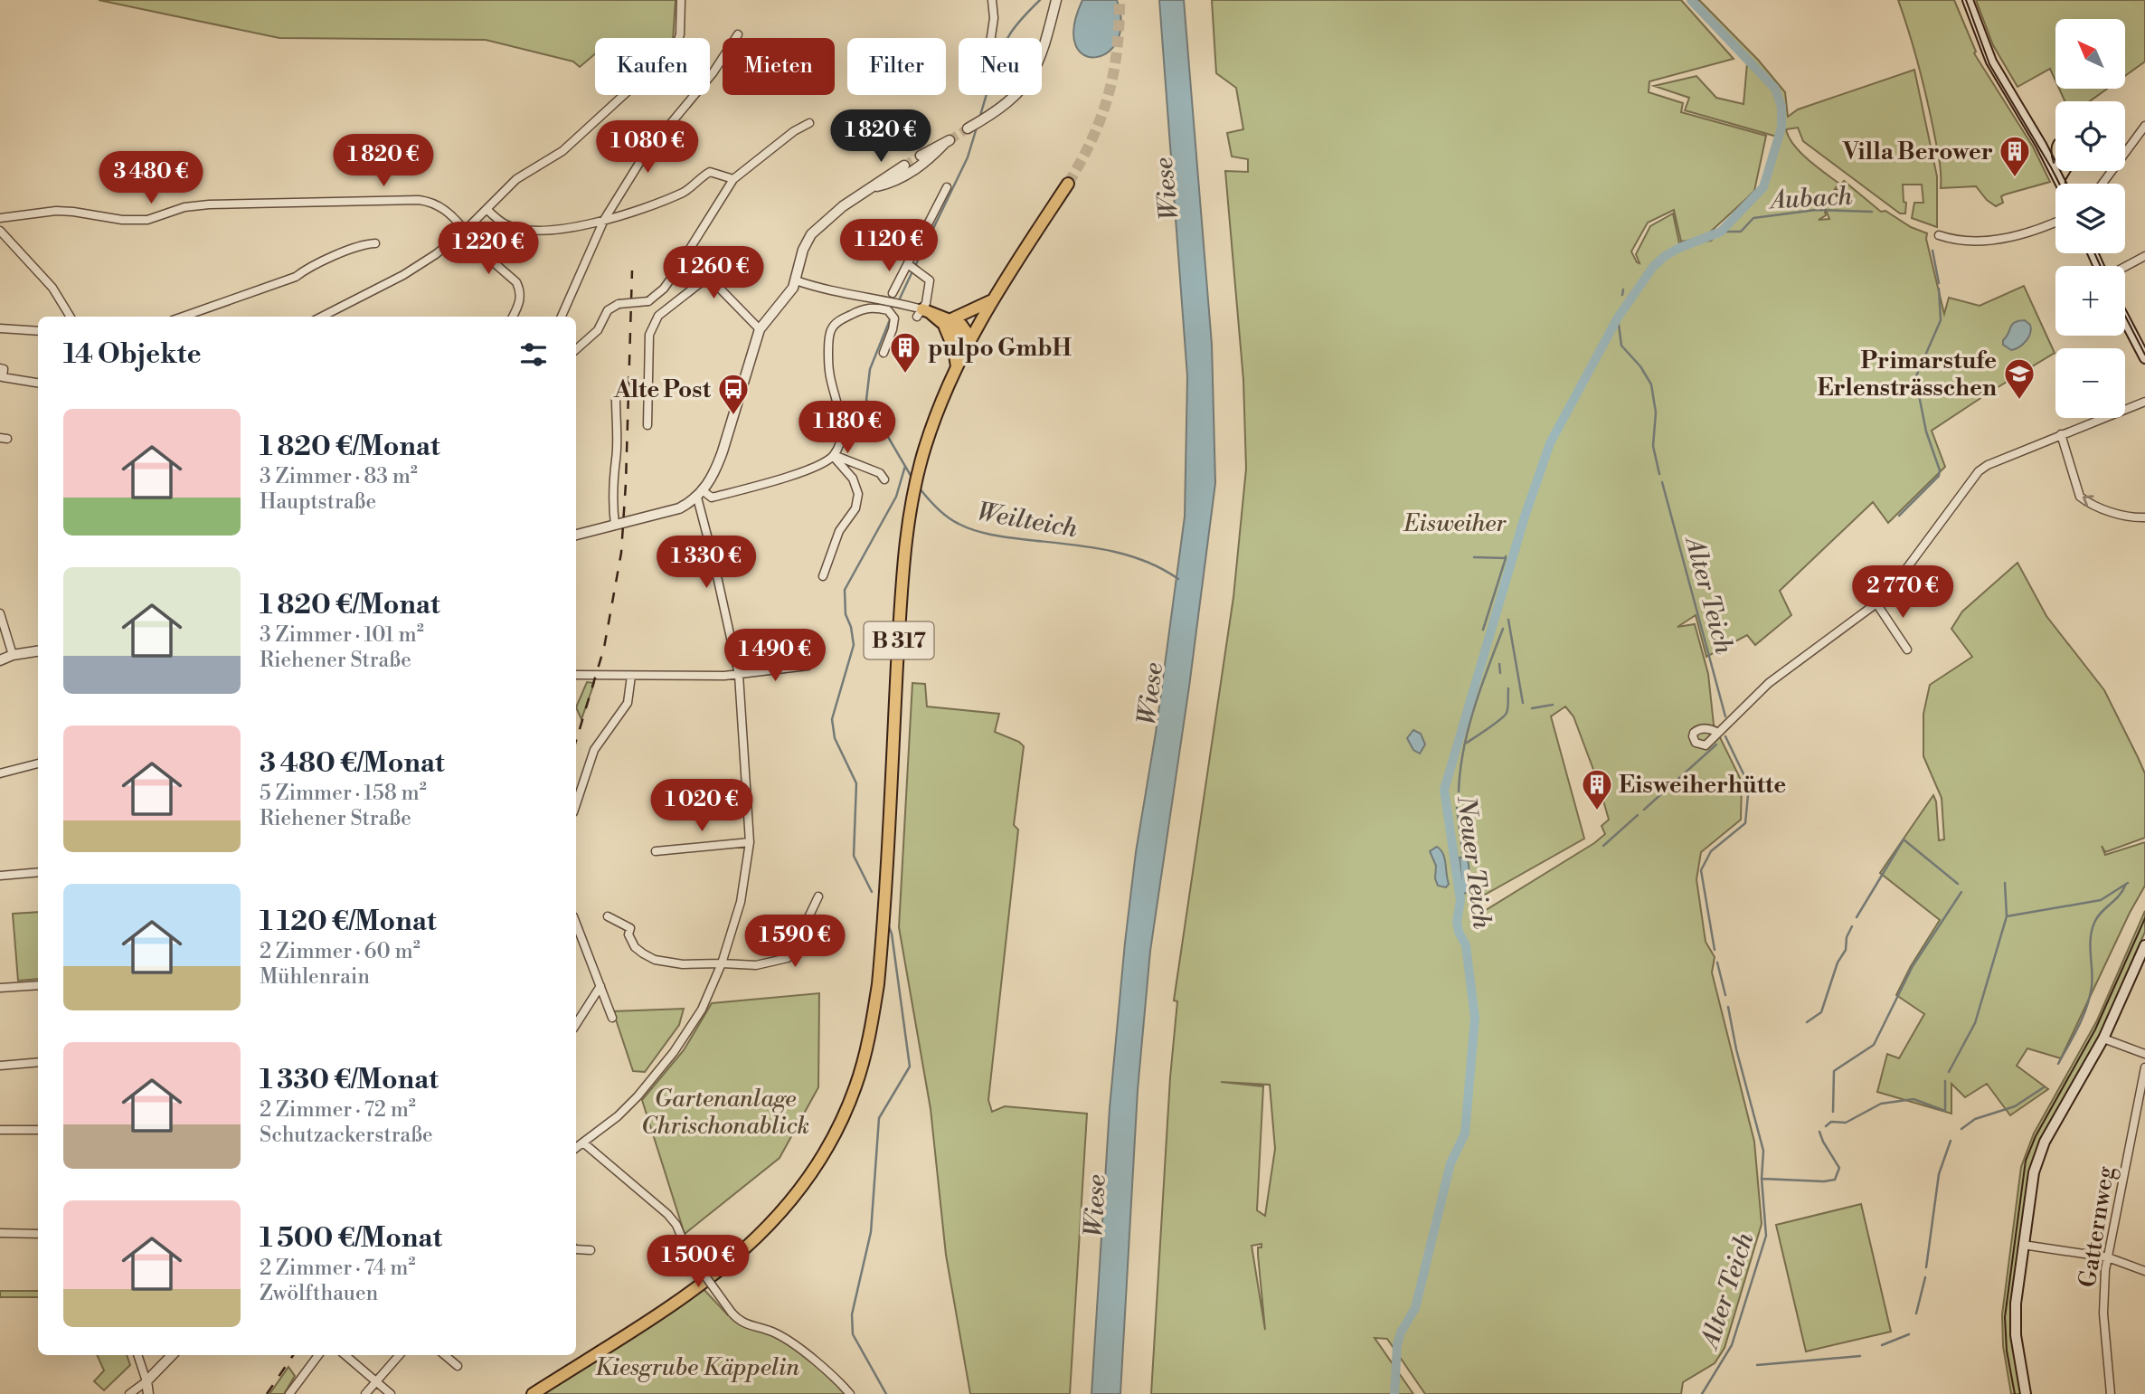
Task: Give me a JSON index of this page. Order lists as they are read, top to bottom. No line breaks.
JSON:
{"streets":{"main road":["B 317"],"street":["Gatternweg"]},"water":["Wiese","Aubach","Weilteich","Alter Teich","Neuer Teich"],"parks":["Eisweiher","Gartenanlage Chrischonablick","Kiesgrube Käppelin"],"places":{"building":["Villa Berower","pulpo GmbH","Eisweiherhütte"],"school or university":["Primarstufe Erlensträsschen"],"bus stop":["Alte Post"]},"north":"top left","page":{"map_buttons":["+","−"],"chip":["Kaufen","Mieten","Filter","Neu"],"price":["1 820 €","1 080 €","1 820 €","3 480 €","1 120 €","1 220 €","1 260 €","1 180 €","1 330 €","2 770 €","1 490 €","1 020 €","1 590 €","1 500 €"],"heading":"14 Objekte","list":[{"name":"1 820 €/Monat","note":"3 Zimmer · 83 m² · Hauptstraße"},{"name":"1 820 €/Monat","note":"3 Zimmer · 101 m² · Riehener Straße"},{"name":"3 480 €/Monat","note":"5 Zimmer · 158 m² · Riehener Straße"},{"name":"1 120 €/Monat","note":"2 Zimmer · 60 m² · Mühlenrain"},{"name":"1 330 €/Monat","note":"2 Zimmer · 72 m² · Schutzackerstraße"},{"name":"1 500 €/Monat","note":"2 Zimmer · 74 m² · Zwölfthauen"}]}}
